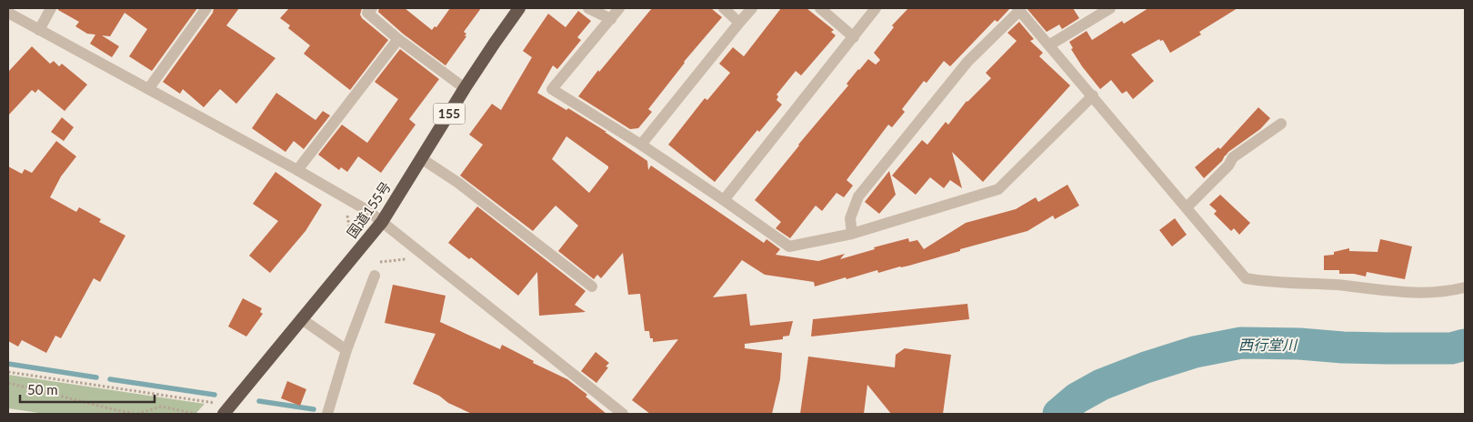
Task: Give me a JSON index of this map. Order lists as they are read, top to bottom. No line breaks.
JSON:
{"streets":{"highway":["155","国道155号"]},"water":["西行堂川"],"scale_bar":"50 m"}
